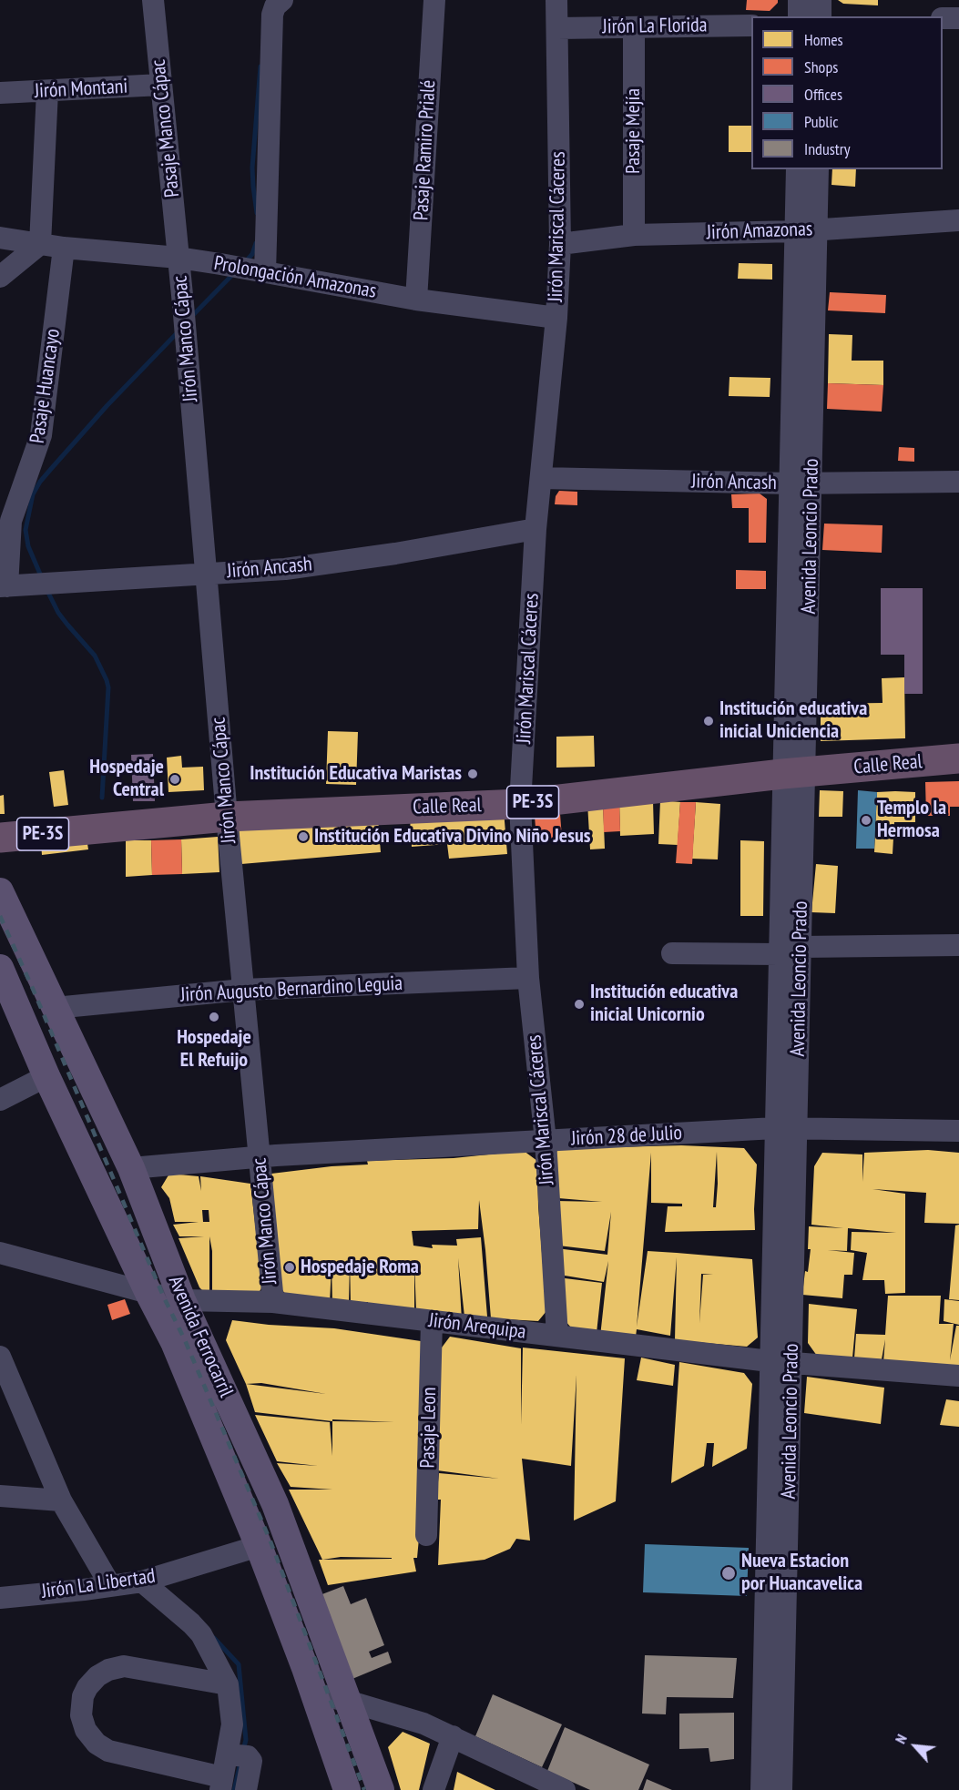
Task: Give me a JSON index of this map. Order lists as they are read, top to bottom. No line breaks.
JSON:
{"streets":{"highway":["Calle Real","PE-3S"],"main road":["Avenida Ferrocarril"],"street":["Jirón La Florida","Jirón Montani","Pasaje Manco Cápac","Pasaje Mejía","Pasaje Ramiro Prialé","Jirón Mariscal Cáceres","Jirón Amazonas","Prolongación Amazonas","Jirón Manco Cápac","Pasaje Huancayo","Jirón Ancash","Avenida Leoncio Prado","Jirón Augusto Bernardino Leguia","Jirón 28 de Julio","Jirón Arequipa","Pasaje Leon","Jirón La Libertad"]},"crossings":[["Jirón La Florida","Pasaje Mejía"],["Jirón La Florida","Jirón Mariscal Cáceres"],["Jirón Montani","Pasaje Manco Cápac"],["Pasaje Manco Cápac","Prolongación Amazonas"],["Pasaje Manco Cápac","Jirón Manco Cápac"],["Pasaje Mejía","Jirón Amazonas"],["Pasaje Ramiro Prialé","Prolongación Amazonas"],["Jirón Mariscal Cáceres","Jirón Amazonas"],["Jirón Mariscal Cáceres","Prolongación Amazonas"],["Jirón Mariscal Cáceres","Jirón Ancash"],["Jirón Mariscal Cáceres","Calle Real"],["Jirón Mariscal Cáceres","Jirón Augusto Bernardino Leguia"],["Jirón Mariscal Cáceres","Jirón 28 de Julio"],["Jirón Mariscal Cáceres","Jirón Arequipa"],["Jirón Amazonas","Avenida Leoncio Prado"],["Prolongación Amazonas","Jirón Manco Cápac"],["Prolongación Amazonas","Pasaje Huancayo"],["Jirón Manco Cápac","Jirón Ancash"],["Jirón Manco Cápac","Calle Real"],["Jirón Manco Cápac","Jirón Augusto Bernardino Leguia"],["Jirón Manco Cápac","Jirón 28 de Julio"],["Jirón Manco Cápac","Jirón Arequipa"],["Pasaje Huancayo","Jirón Ancash"],["Jirón Ancash","Avenida Leoncio Prado"],["Avenida Leoncio Prado","Calle Real"],["Avenida Leoncio Prado","Jirón 28 de Julio"],["Avenida Leoncio Prado","Jirón Arequipa"],["Jirón Augusto Bernardino Leguia","Avenida Ferrocarril"],["Jirón 28 de Julio","Avenida Ferrocarril"],["Jirón Arequipa","Avenida Ferrocarril"],["Jirón Arequipa","Pasaje Leon"],["Avenida Ferrocarril","Jirón La Libertad"]],"places":["Institución educativa inicial Uniciencia","Institución Educativa Maristas","Hospedaje Central","Templo la Hermosa","Institución Educativa Divino Niño Jesus","Institución educativa inicial Unicornio","Hospedaje El Refuijo","Hospedaje Roma","Nueva Estacion por Huancavelica"],"legend":["Homes","Shops","Offices","Public","Industry"],"north":"top left"}
